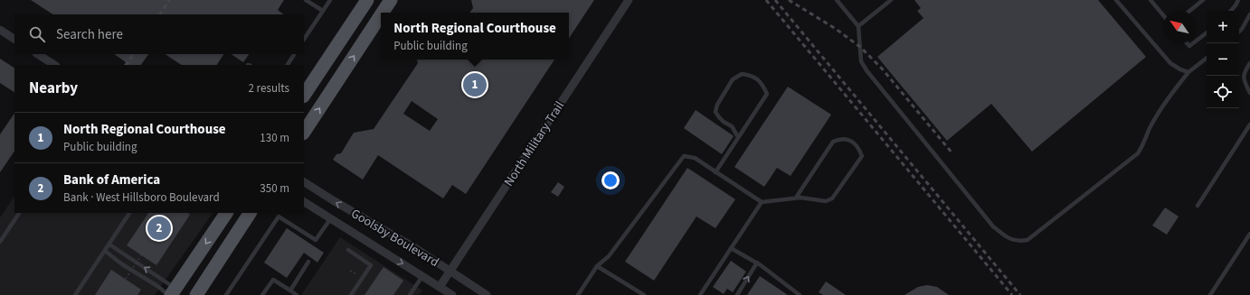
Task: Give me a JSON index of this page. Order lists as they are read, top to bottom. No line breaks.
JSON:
{"streets":{"street":["North Military Trail","Goolsby Boulevard"]},"crossings":[["North Military Trail","Goolsby Boulevard"]],"north":"top left","page":{"map_buttons":["+","−"],"popup":["North Regional Courthouse","Public building"],"search":"Search here","heading":["Nearby","2 results"],"pins":["1","2"],"list":[{"mark":"1","name":"North Regional Courthouse","note":"Public building","value":"130 m"},{"mark":"2","name":"Bank of America","note":"Bank · West Hillsboro Boulevard","value":"350 m"}]}}
